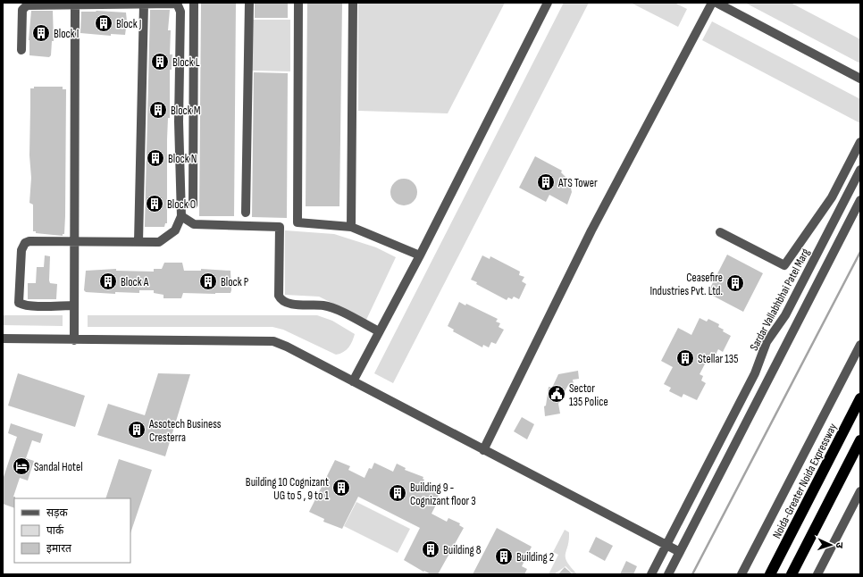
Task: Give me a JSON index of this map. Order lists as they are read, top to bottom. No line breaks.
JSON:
{"streets":{"highway":["Noida-Greater Noida Expressway"],"street":["Sardar Vallabhbhai Patel Marg"]},"places":{"building":["Block J","Block I","Block L","Block M","Block N","ATS Tower","Block O","Block A","Block P","Ceasefire Industries Pvt. Ltd.","Stellar 135","Assotech Business Cresterra","Building 10 Cognizant UG to 5 , 9 to 1","Building 9 - Cognizant floor 3","Building 8","Building 2"],"public building":["Sector 135 Police"],"hotel":["Sandal Hotel"]},"legend":["सड़क","पार्क","इमारत"],"north":"right"}
